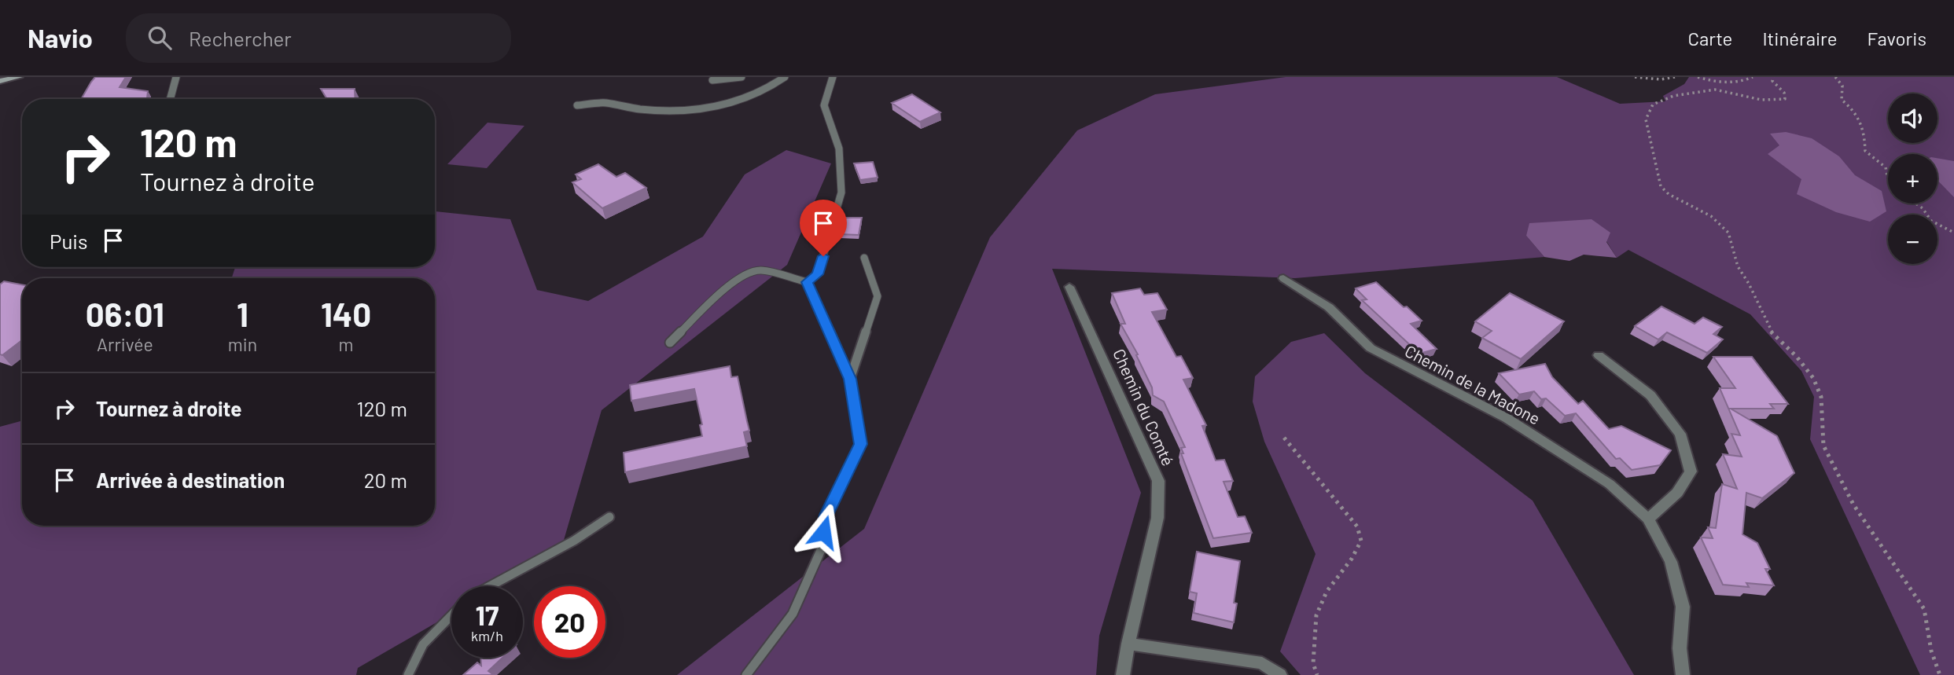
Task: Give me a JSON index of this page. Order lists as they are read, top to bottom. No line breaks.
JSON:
{"streets":{"street":["Chemin de la Madone","Chemin du Comté"]},"page":{"header":"Navio","search":"Rechercher","nav":["Carte","Itinéraire","Favoris"],"map_buttons":["+","−"],"turn":["120 m","Tournez à droite"],"then":"Puis","eta":["06:01","Arrivée","1","min","140","m"],"list":[{"name":"Tournez à droite","value":"120 m"},{"name":"Arrivée à destination","value":"20 m"}],"speed":"17 km/h","limit":"20"}}
